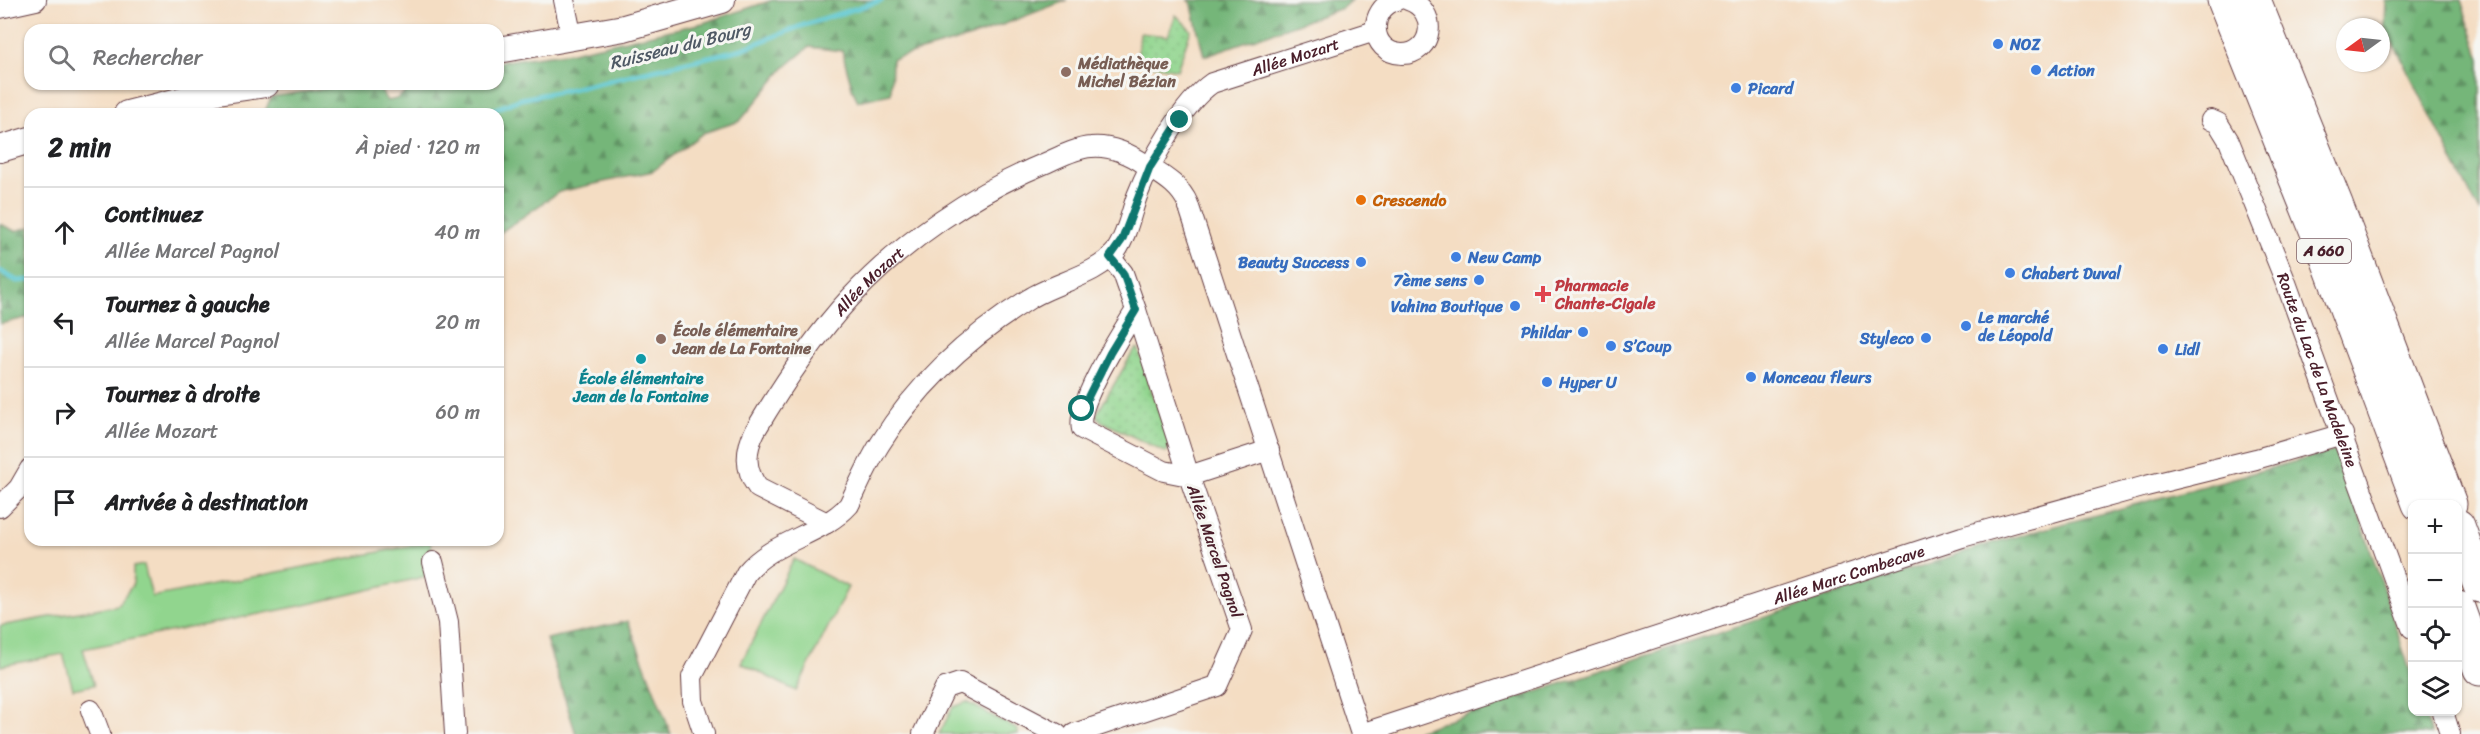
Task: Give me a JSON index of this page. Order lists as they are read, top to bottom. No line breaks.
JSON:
{"streets":{"highway":["A 660"],"street":["Allée Mozart","Route du Lac de La Madeleine","Allée Marcel Pagnol","Allée Marc Combecave"]},"crossings":[["Allée Mozart","Allée Marcel Pagnol"],["Route du Lac de La Madeleine","Allée Marc Combecave"]],"water":["Ruisseau du Bourg"],"places":{"other":["NOZ","Action","Médiathèque Michel Bézian","Picard","Crescendo","New Camp","Beauty Success","Chabert Duval","7ème sens","Vahina Boutique","Le marché de Léopold","Phildar","Styleco","École élémentaire Jean de La Fontaine","S’Coup","Lidl","École élémentaire Jean de la Fontaine","Monceau fleurs","Hyper U"],"health":["Pharmacie Chante-Cigale"]},"north":"left","page":{"search":"Rechercher","heading":["2 min","À pied · 120 m"],"list":[["Continuez","Allée Marcel Pagnol","40 m"],["Tournez à gauche","Allée Marcel Pagnol","20 m"],["Tournez à droite","Allée Mozart","60 m"],"Arrivée à destination"],"map_buttons":["+","−"]}}
